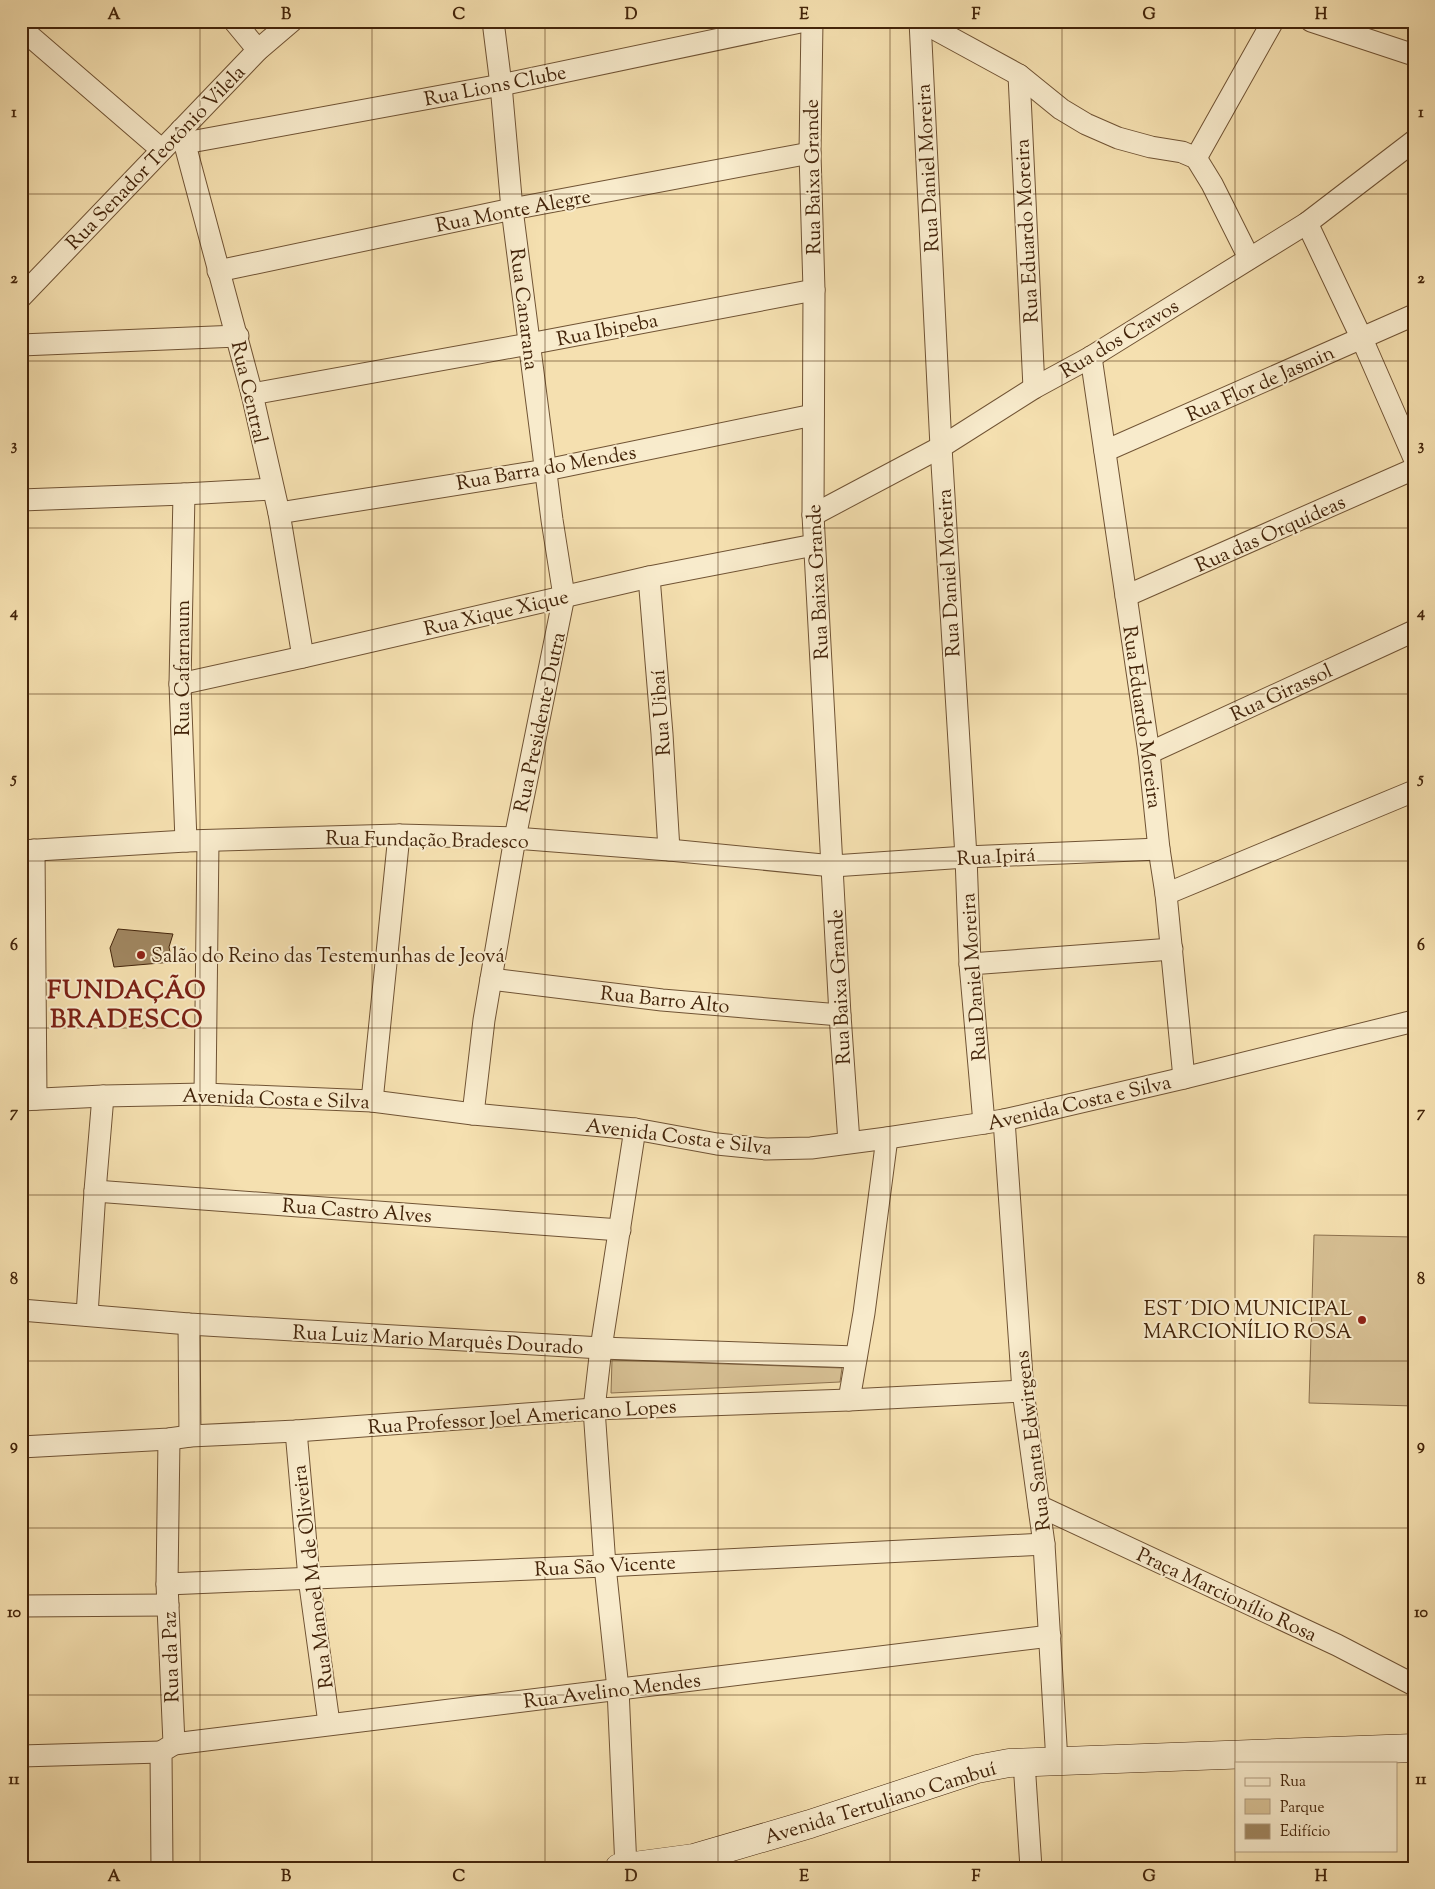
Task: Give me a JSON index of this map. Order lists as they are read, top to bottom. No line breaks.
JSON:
{"streets":{"main road":["Avenida Tertuliano Cambuí"],"street":["Rua Lions Clube","Rua Senador Teotônio Vilela","Rua Daniel Moreira","Rua Baixa Grande","Rua Monte Alegre","Rua Eduardo Moreira","Rua Canarana","Rua Ibipeba","Rua dos Cravos","Rua Flor de Jasmin","Rua Central","Rua Barra do Mendes","Rua das Orquídeas","Rua Xique Xique","Rua Cafarnaum","Rua Girassol","Rua Uibaí","Rua Presidente Dutra","Rua Fundação Bradesco","Rua Ipirá","Rua Barro Alto","Avenida Costa e Silva","Rua Castro Alves","Rua Luiz Mario Marquês Dourado","Rua Professor Joel Americano Lopes","Rua Santa Edwirgens","Rua São Vicente","Rua Manoel M de Oliveira","Praça Marcionílio Rosa","Rua da Paz","Rua Avelino Mendes"]},"crossings":[["Rua Lions Clube","Rua Senador Teotônio Vilela"],["Rua Lions Clube","Rua Canarana"],["Rua Lions Clube","Rua Central"],["Rua Senador Teotônio Vilela","Rua Central"],["Rua Daniel Moreira","Rua dos Cravos"],["Rua Daniel Moreira","Rua Ipirá"],["Rua Daniel Moreira","Avenida Costa e Silva"],["Rua Daniel Moreira","Rua Santa Edwirgens"],["Rua Baixa Grande","Rua Monte Alegre"],["Rua Baixa Grande","Rua Ibipeba"],["Rua Baixa Grande","Rua dos Cravos"],["Rua Baixa Grande","Rua Barra do Mendes"],["Rua Baixa Grande","Rua Xique Xique"],["Rua Baixa Grande","Rua Fundação Bradesco"],["Rua Baixa Grande","Rua Ipirá"],["Rua Baixa Grande","Rua Barro Alto"],["Rua Baixa Grande","Avenida Costa e Silva"],["Rua Monte Alegre","Rua Canarana"],["Rua Monte Alegre","Rua Central"],["Rua Eduardo Moreira","Rua dos Cravos"],["Rua Eduardo Moreira","Rua Flor de Jasmin"],["Rua Eduardo Moreira","Rua das Orquídeas"],["Rua Eduardo Moreira","Rua Girassol"],["Rua Eduardo Moreira","Rua Ipirá"],["Rua Eduardo Moreira","Avenida Costa e Silva"],["Rua Canarana","Rua Ibipeba"],["Rua Canarana","Rua Barra do Mendes"],["Rua Canarana","Rua Xique Xique"],["Rua Canarana","Rua Presidente Dutra"],["Rua Ibipeba","Rua Central"],["Rua Central","Rua Barra do Mendes"],["Rua Central","Rua Xique Xique"],["Rua Xique Xique","Rua Cafarnaum"],["Rua Xique Xique","Rua Uibaí"],["Rua Xique Xique","Rua Presidente Dutra"],["Rua Cafarnaum","Rua Fundação Bradesco"],["Rua Uibaí","Rua Fundação Bradesco"],["Rua Presidente Dutra","Rua Fundação Bradesco"],["Rua Presidente Dutra","Rua Barro Alto"],["Rua Presidente Dutra","Avenida Costa e Silva"],["Rua Fundação Bradesco","Rua Ipirá"],["Avenida Costa e Silva","Rua Santa Edwirgens"],["Rua Professor Joel Americano Lopes","Rua Santa Edwirgens"],["Rua Professor Joel Americano Lopes","Rua Manoel M de Oliveira"],["Rua Professor Joel Americano Lopes","Rua da Paz"],["Rua Santa Edwirgens","Rua São Vicente"],["Rua Santa Edwirgens","Praça Marcionílio Rosa"],["Rua Santa Edwirgens","Rua Avelino Mendes"],["Rua Santa Edwirgens","Avenida Tertuliano Cambuí"],["Rua São Vicente","Rua Manoel M de Oliveira"],["Rua São Vicente","Rua da Paz"],["Rua Manoel M de Oliveira","Rua Avelino Mendes"],["Rua da Paz","Rua Avelino Mendes"]],"districts":["FUNDAÇÃO BRADESCO"],"places":["Salão do Reino das Testemunhas de Jeová","EST´DIO MUNICIPAL MARCIONÍLIO ROSA"],"legend":["Rua","Parque","Edifício"],"grid":{"columns":["A","B","C","D","E","F","G","H"],"rows":["1","2","3","4","5","6","7","8","9","10","11"]}}
